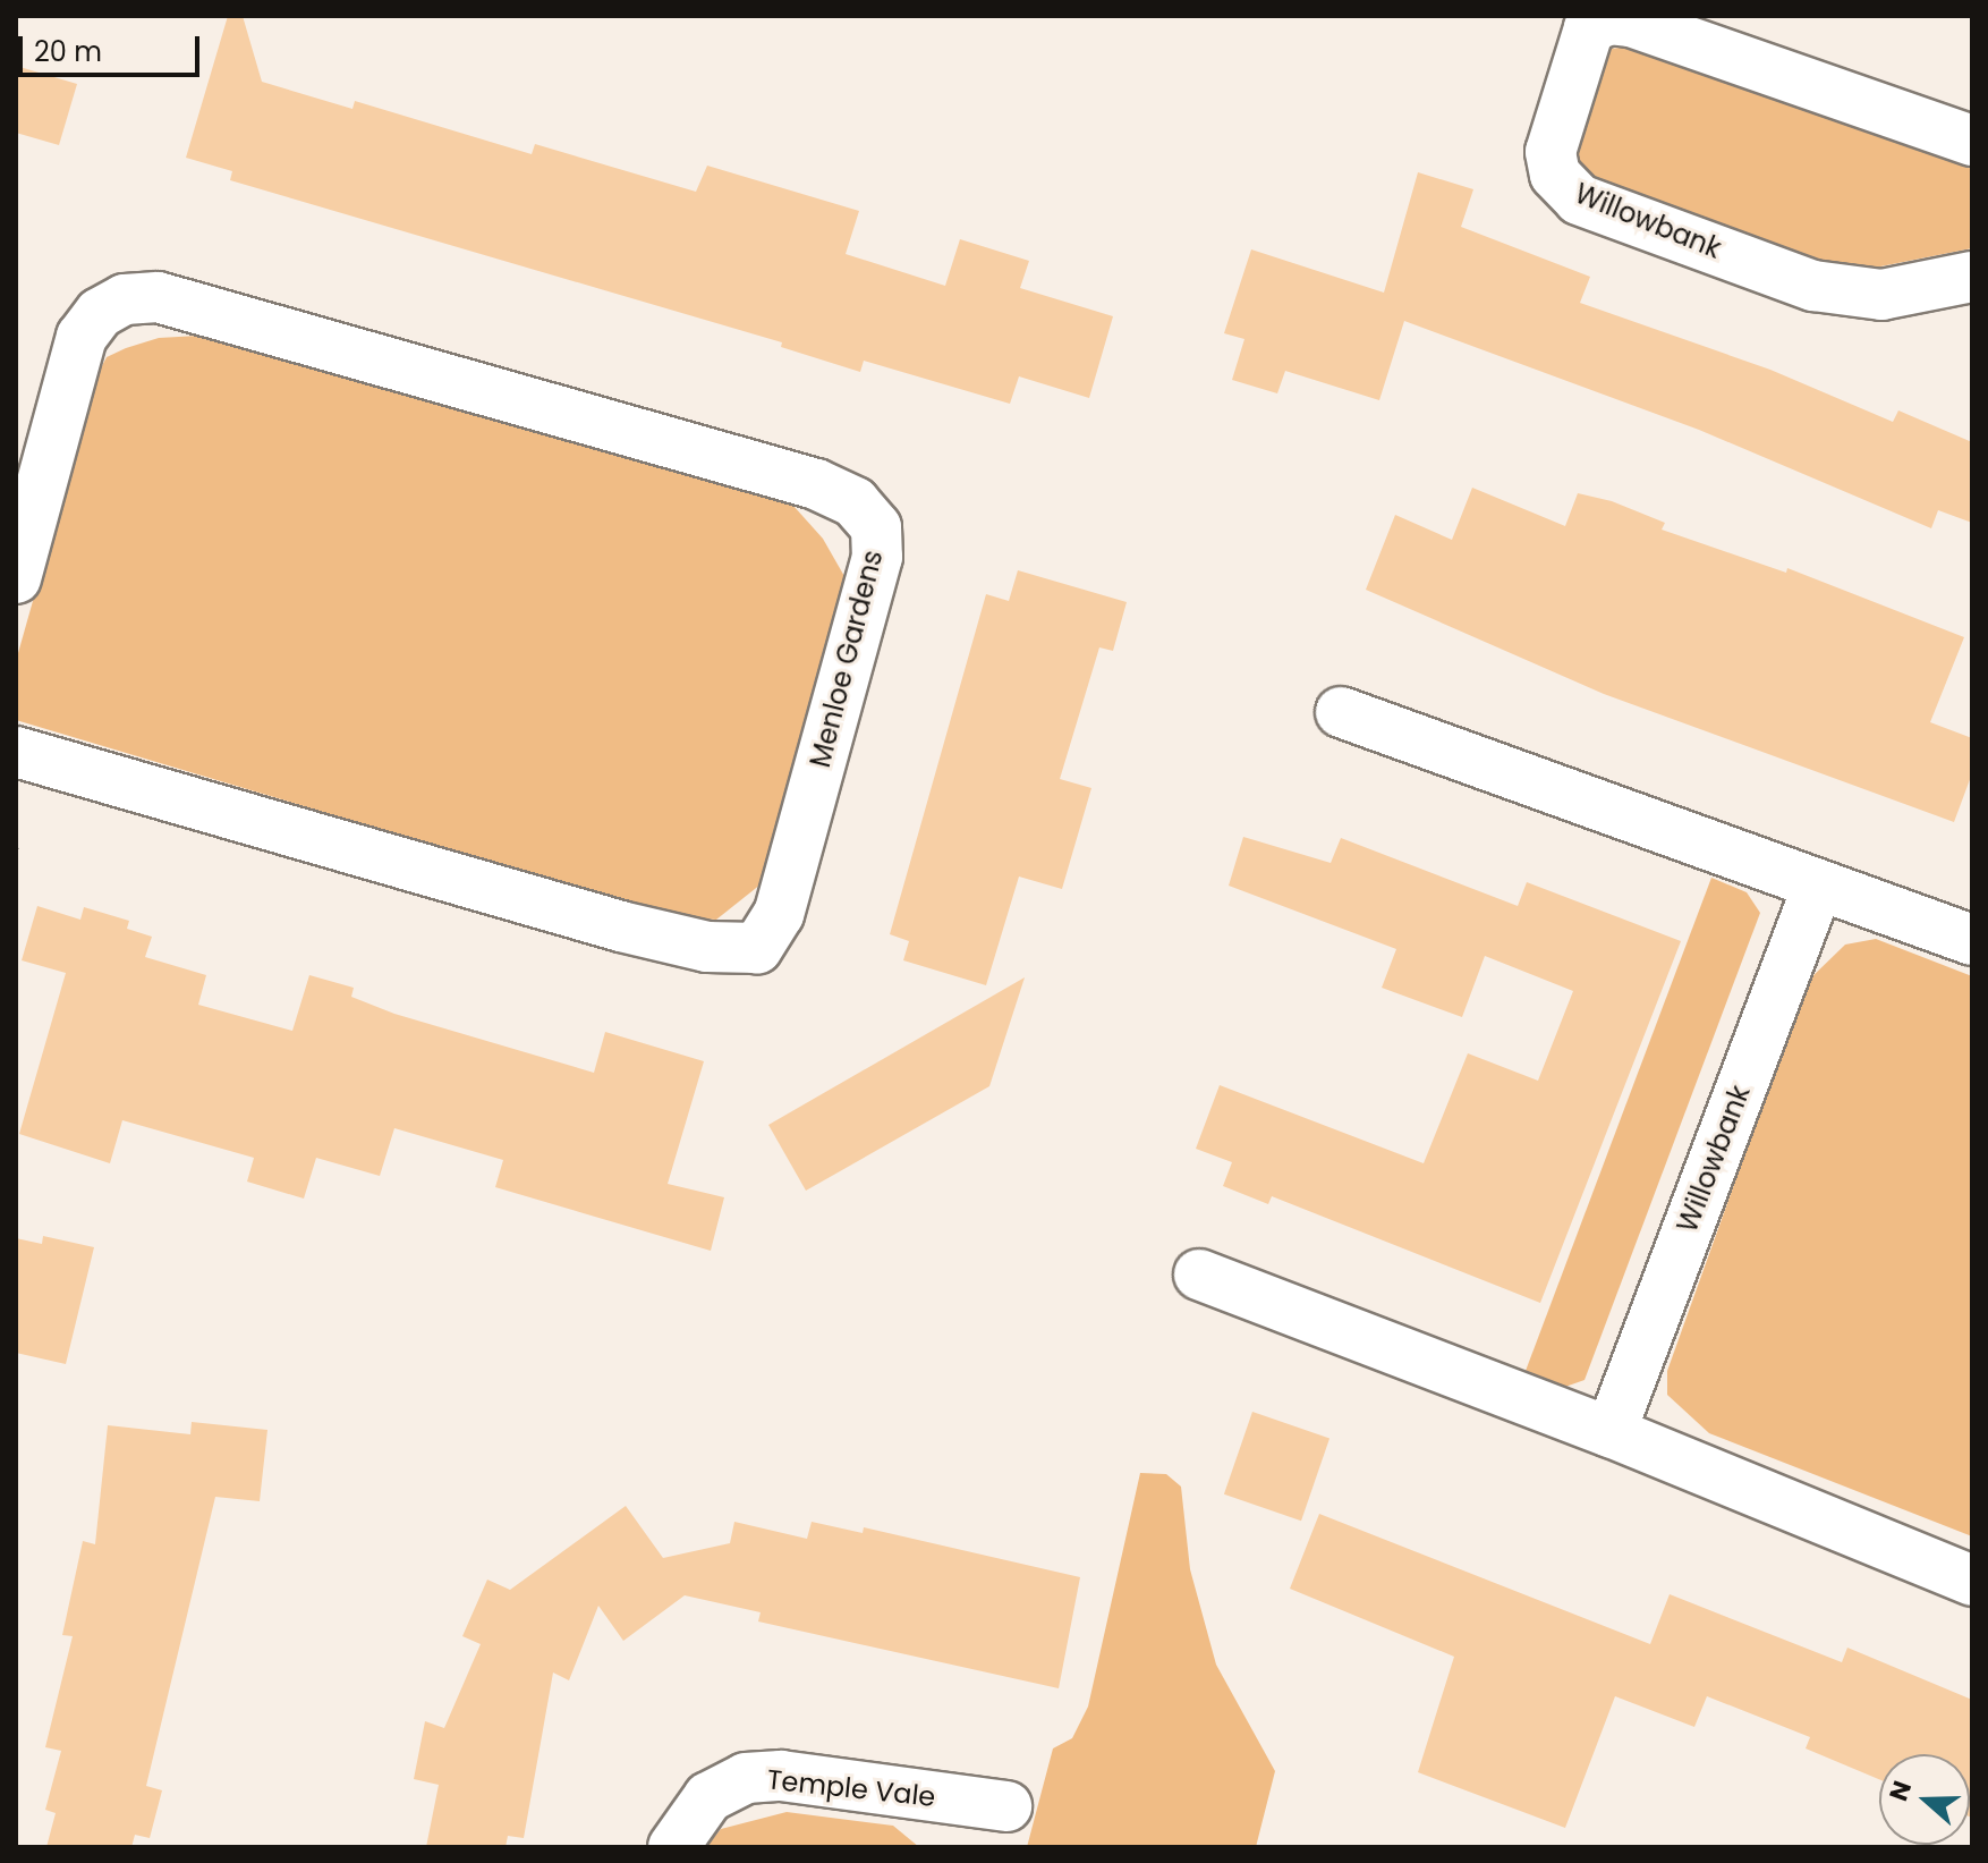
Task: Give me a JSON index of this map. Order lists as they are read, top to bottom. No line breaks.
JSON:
{"streets":{"street":["Willowbank","Menloe Gardens","Temple Vale"]},"scale_bar":"20 m","north":"left"}
